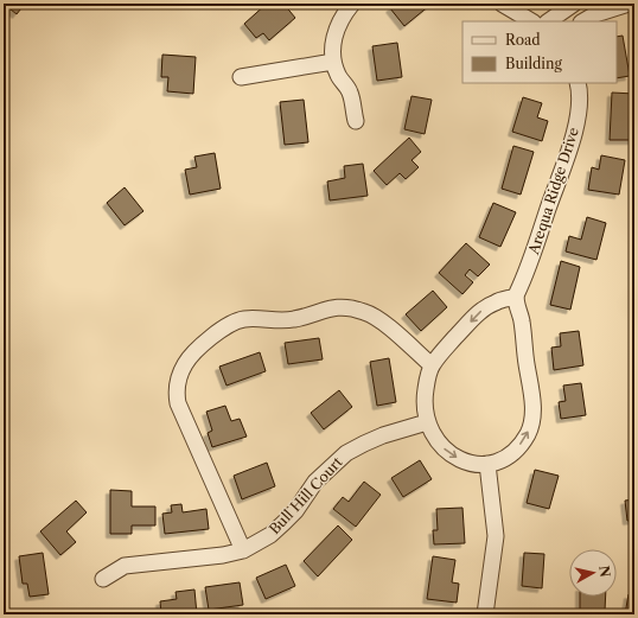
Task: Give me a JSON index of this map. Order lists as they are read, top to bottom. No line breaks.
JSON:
{"streets":{"street":["Arequa Ridge Drive","Bull Hill Court"]},"legend":["Road","Building"],"north":"right"}
